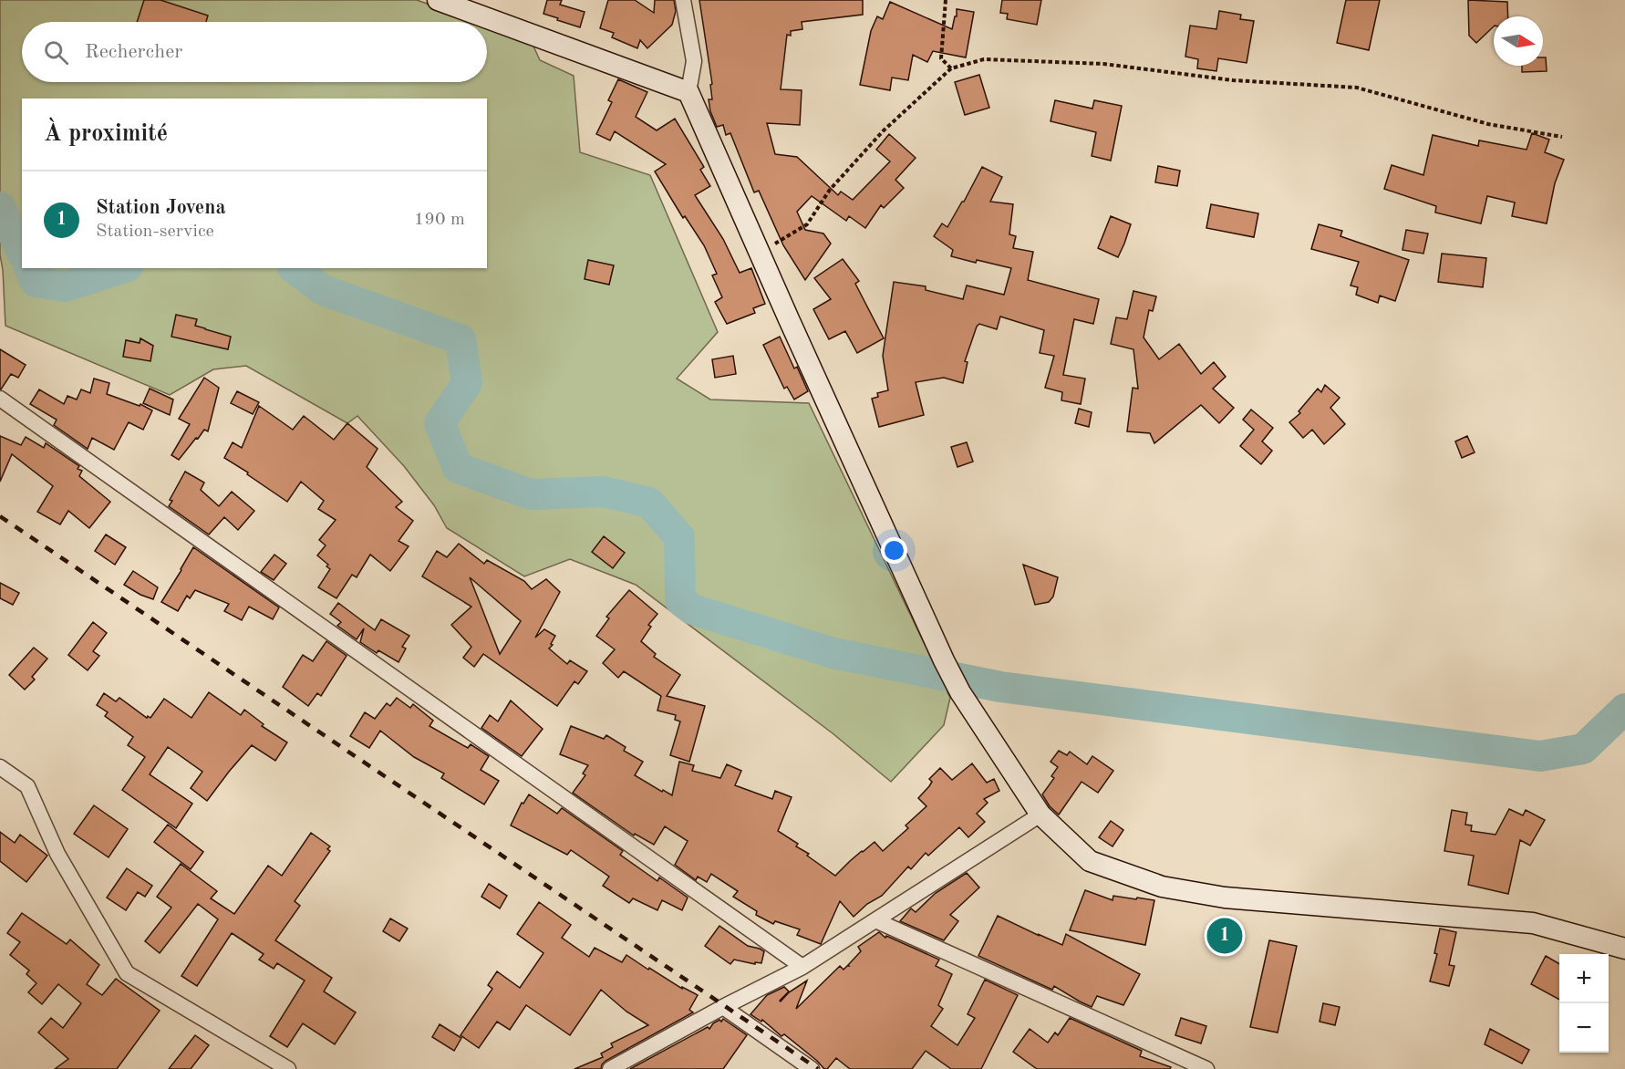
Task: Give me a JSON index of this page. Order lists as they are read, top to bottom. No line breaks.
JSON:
{"north":"right","page":{"search":"Rechercher","heading":"À proximité","list":[{"mark":"1","name":"Station Jovena","note":"Station-service","value":"190 m"}],"pins":"1","map_buttons":["+","−"]}}
